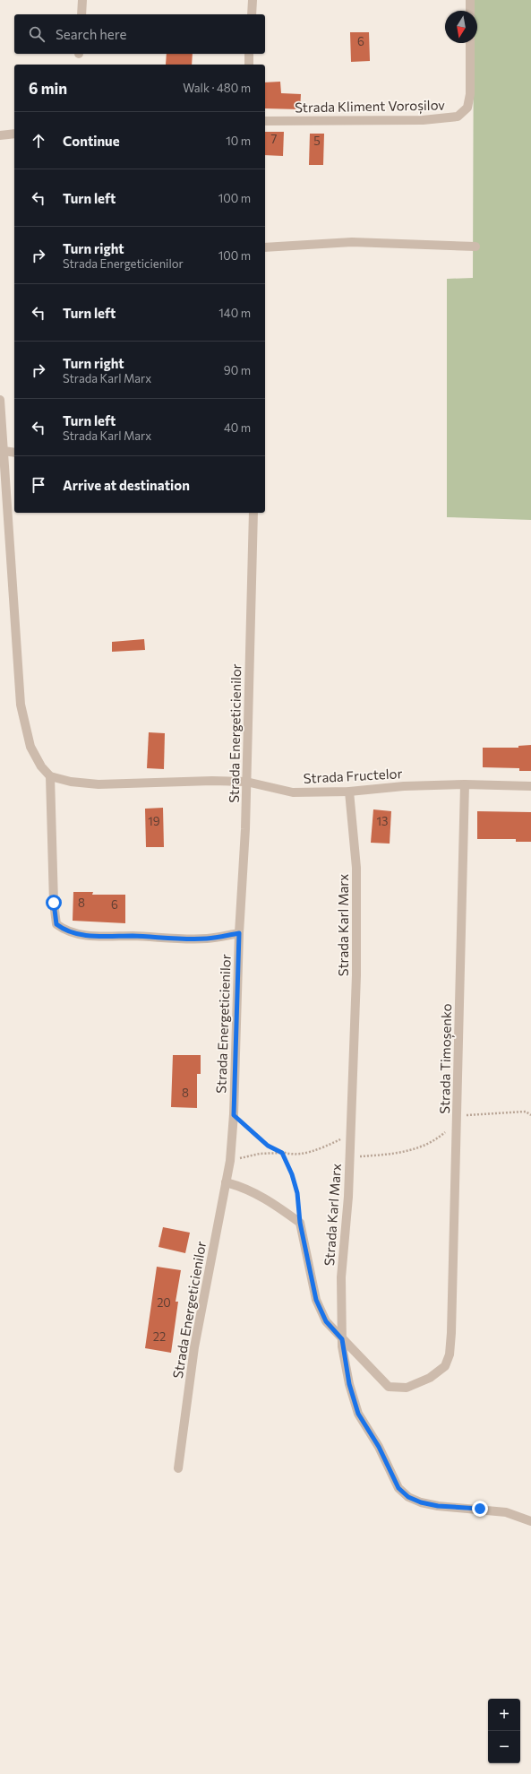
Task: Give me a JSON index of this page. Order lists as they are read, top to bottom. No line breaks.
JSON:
{"streets":{"street":["Strada Kliment Voroșilov","Strada Energeticienilor","Strada Fructelor","Strada Karl Marx","Strada Timoșenko"]},"crossings":[["Strada Energeticienilor","Strada Fructelor"],["Strada Fructelor","Strada Karl Marx"],["Strada Fructelor","Strada Timoșenko"],["Strada Karl Marx","Strada Timoșenko"]],"house_numbers":["6","7","5","19","13","8","6","8","20","22"],"north":"bottom","page":{"search":"Search here","heading":["6 min","Walk · 480 m"],"list":[["Continue","10 m"],["Turn left","100 m"],["Turn right","Strada Energeticienilor","100 m"],["Turn left","140 m"],["Turn right","Strada Karl Marx","90 m"],["Turn left","Strada Karl Marx","40 m"],"Arrive at destination"],"map_buttons":["+","−"]}}
